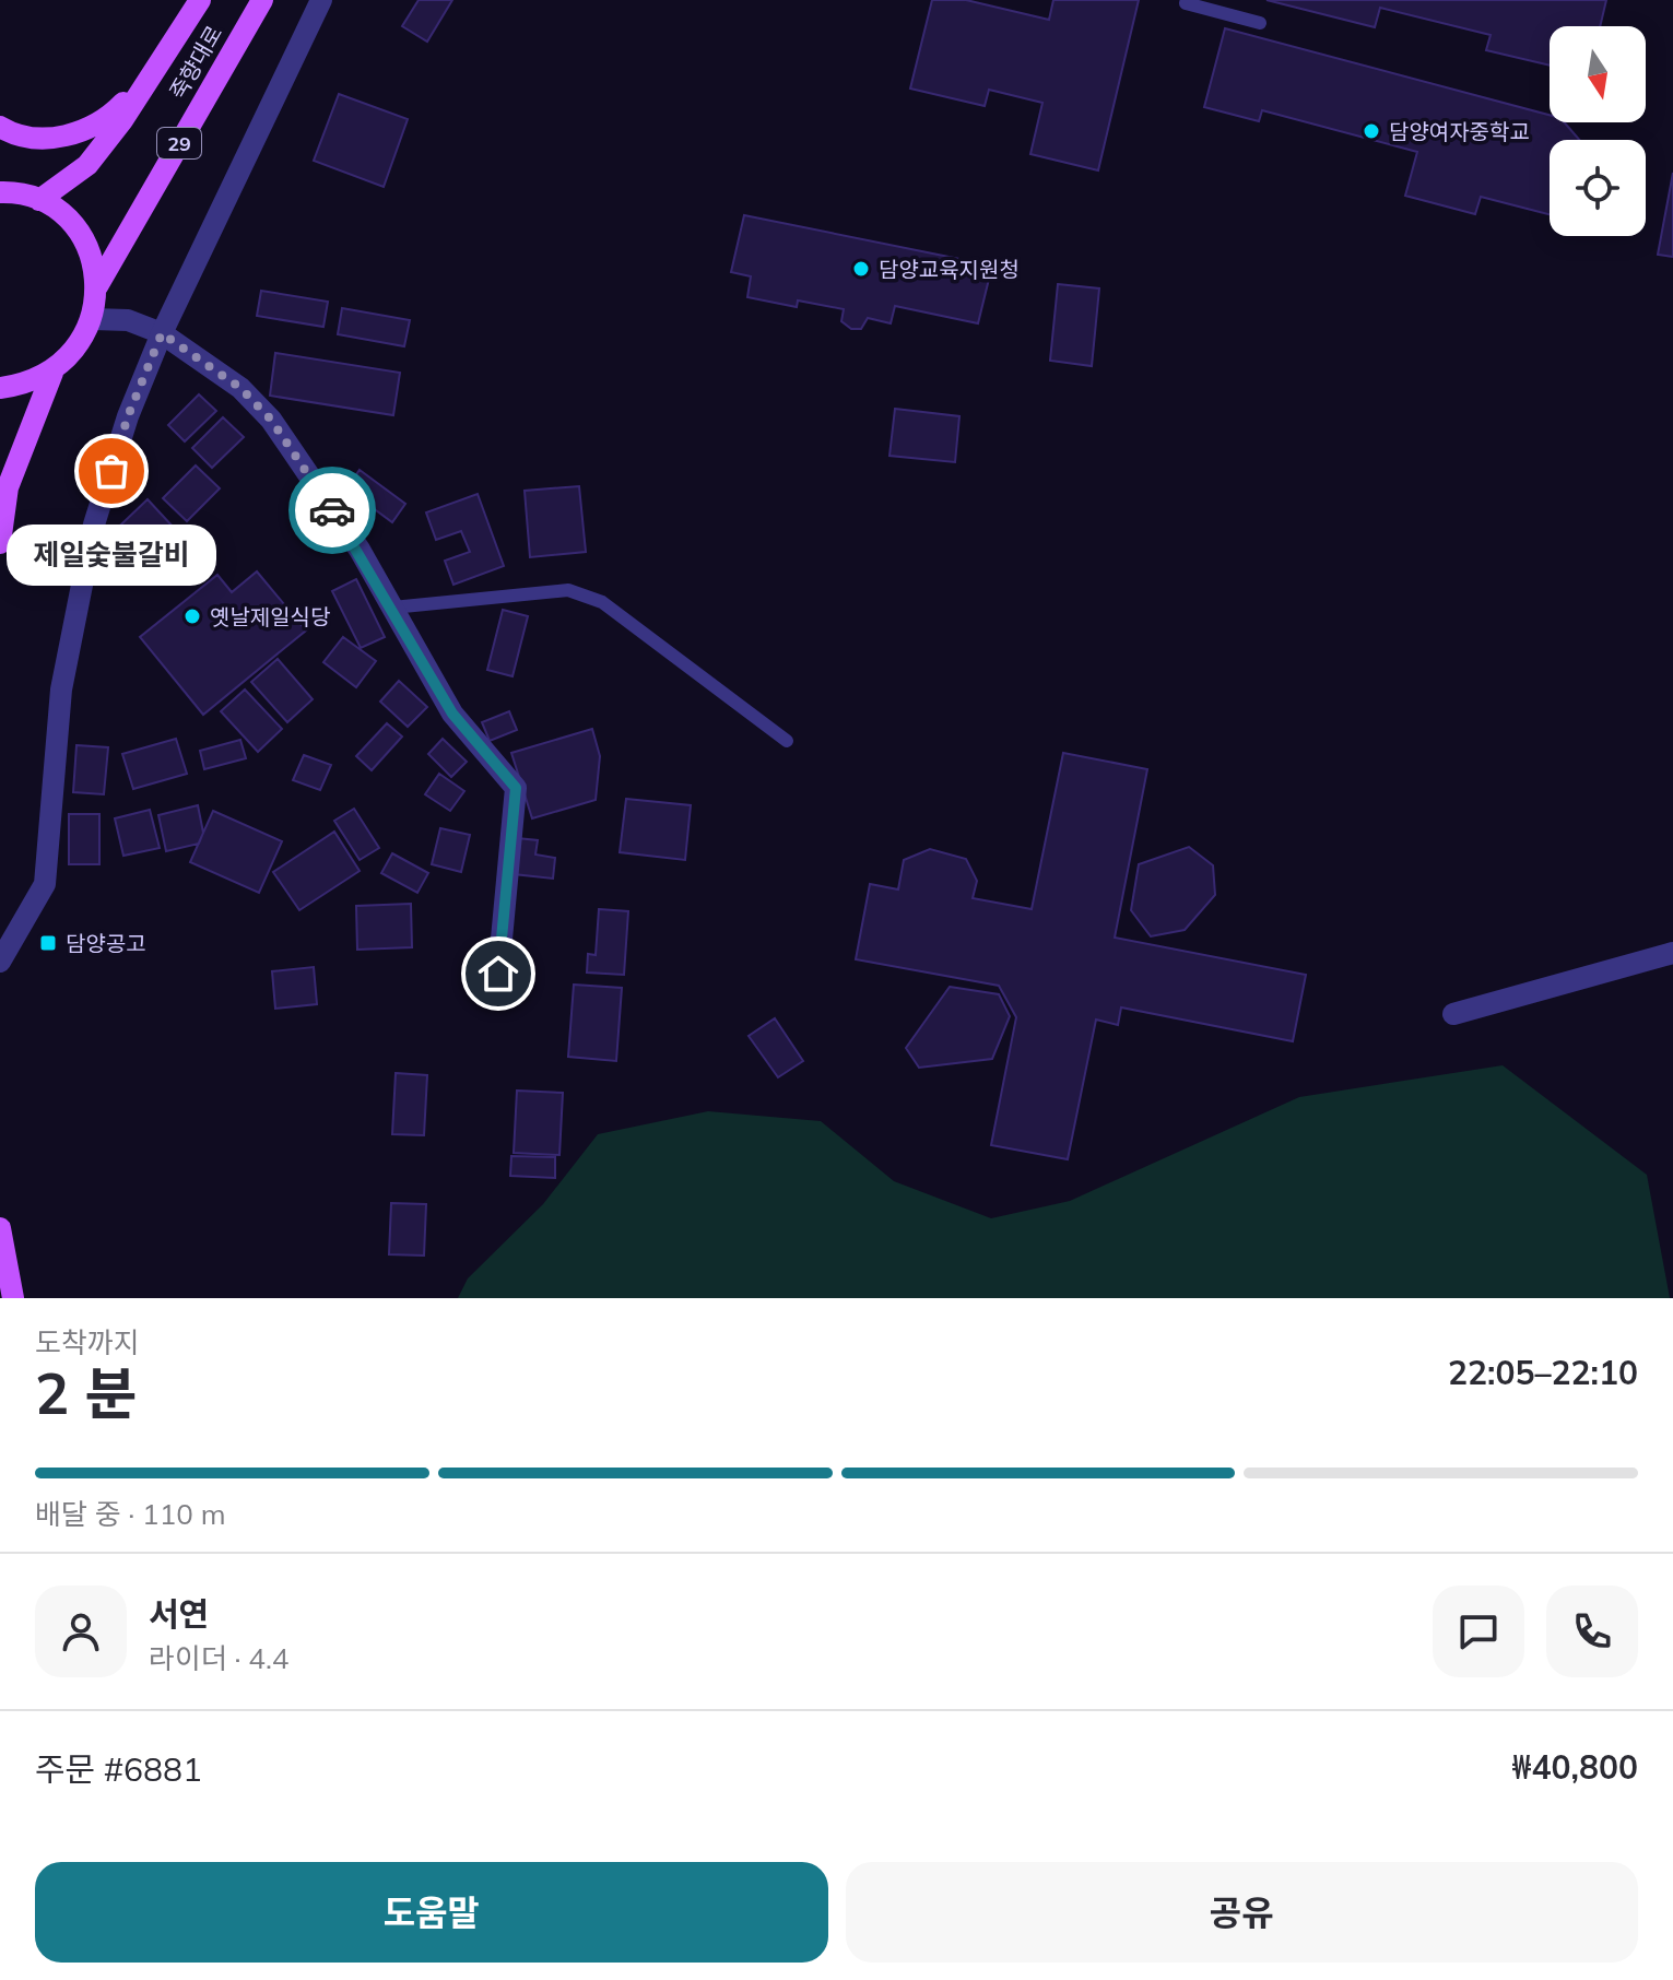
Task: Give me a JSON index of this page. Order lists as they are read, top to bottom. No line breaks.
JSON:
{"streets":{"main road":["죽향대로","29"]},"places":{"other":["담양여자중학교","담양교육지원청","제일숯불갈비","옛날제일식당"],"transit":["담양공고"]},"north":"bottom","page":{"bubble":"제일숯불갈비","heading":["2 분","도착까지","22:05–22:10"],"panel":["서연","라이더 · 4.4","주문 #6881","₩40,800"],"bar":"배달 중 · 110 m","buttons":["도움말","공유"]}}
